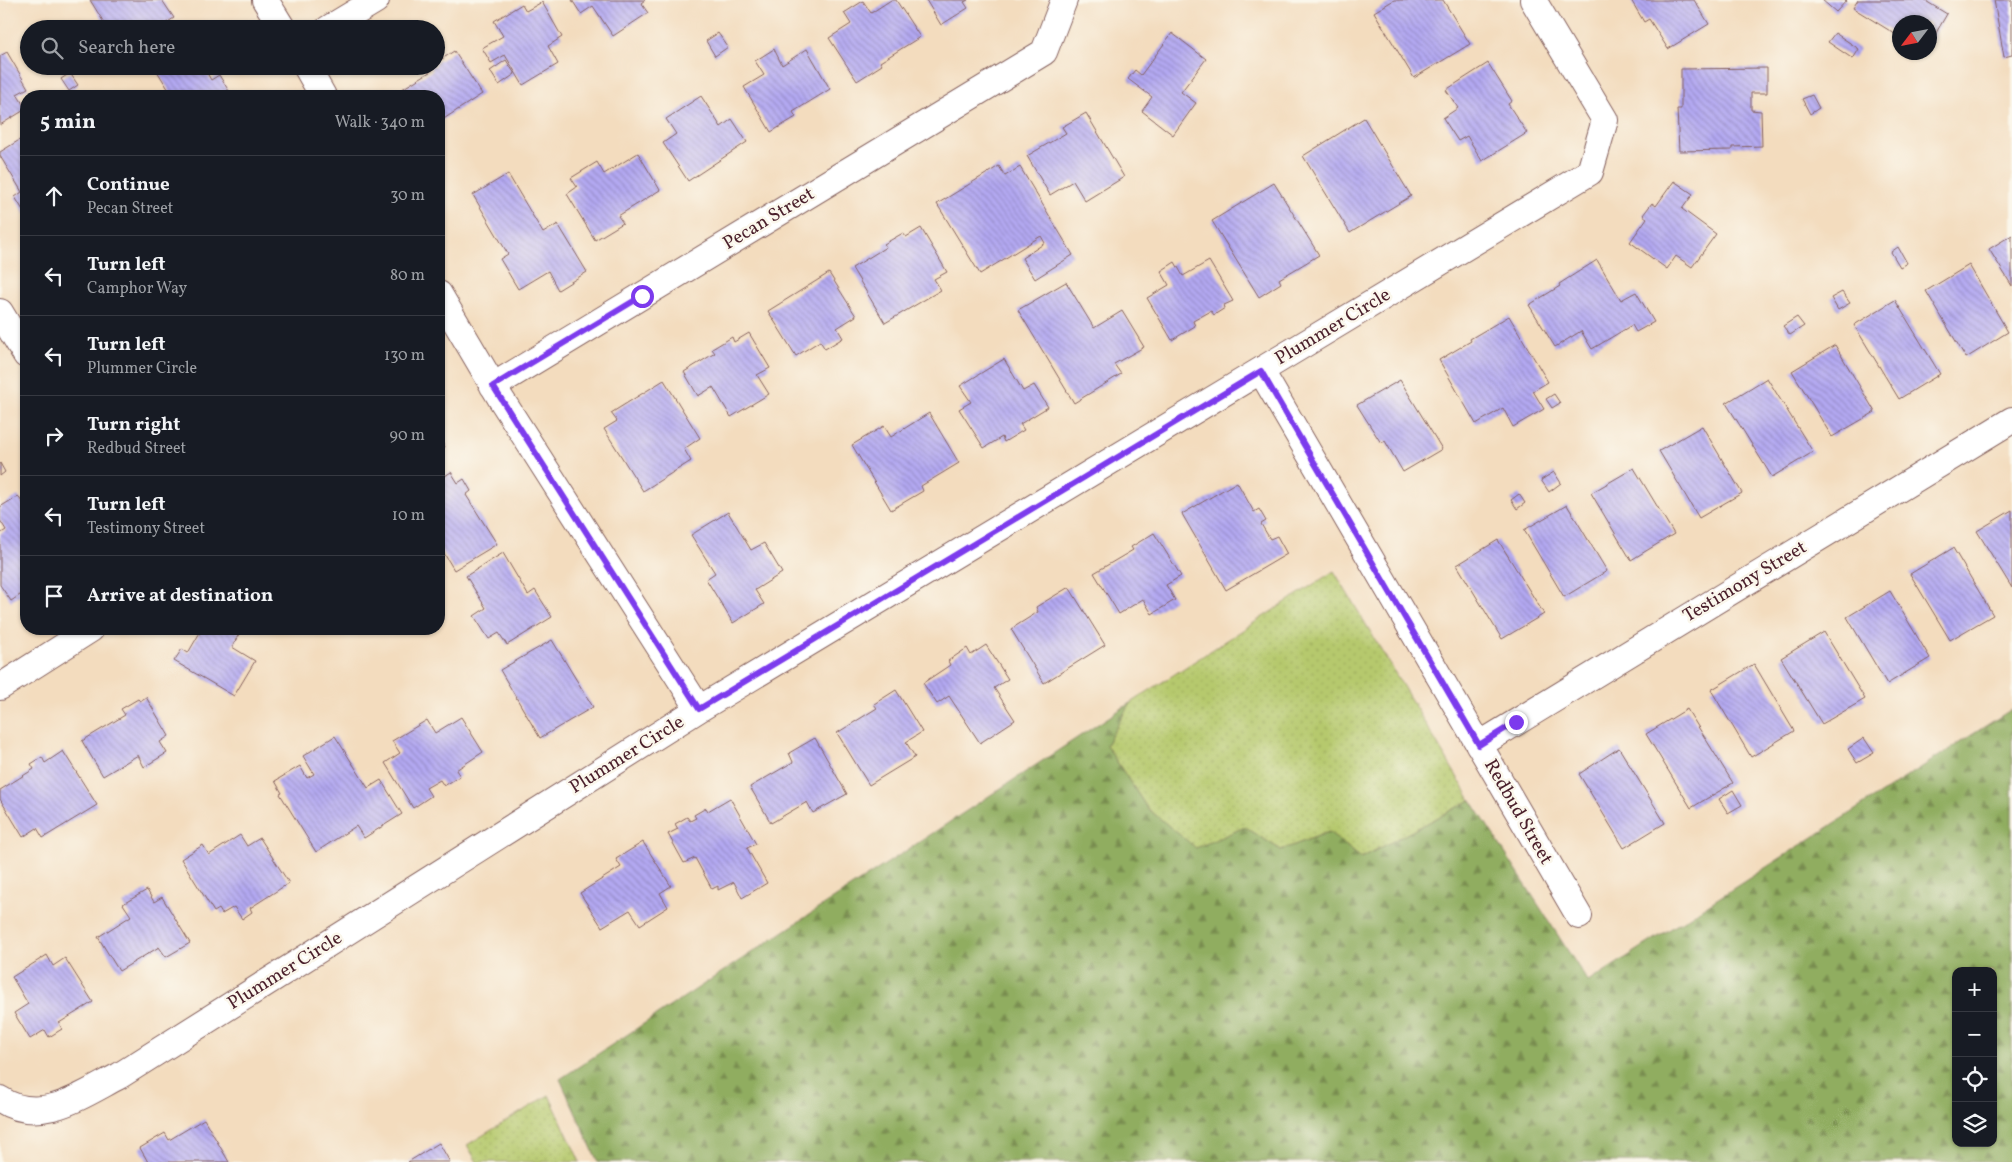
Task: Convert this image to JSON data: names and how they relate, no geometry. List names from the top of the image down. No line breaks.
{"streets":{"street":["Pecan Street","Plummer Circle","Testimony Street","Redbud Street"]},"crossings":[["Plummer Circle","Redbud Street"],["Testimony Street","Redbud Street"]],"north":"bottom left","page":{"search":"Search here","heading":["5 min","Walk · 340 m"],"list":[["Continue","Pecan Street","30 m"],["Turn left","Camphor Way","80 m"],["Turn left","Plummer Circle","130 m"],["Turn right","Redbud Street","90 m"],["Turn left","Testimony Street","10 m"],"Arrive at destination"],"map_buttons":["+","−"]}}
